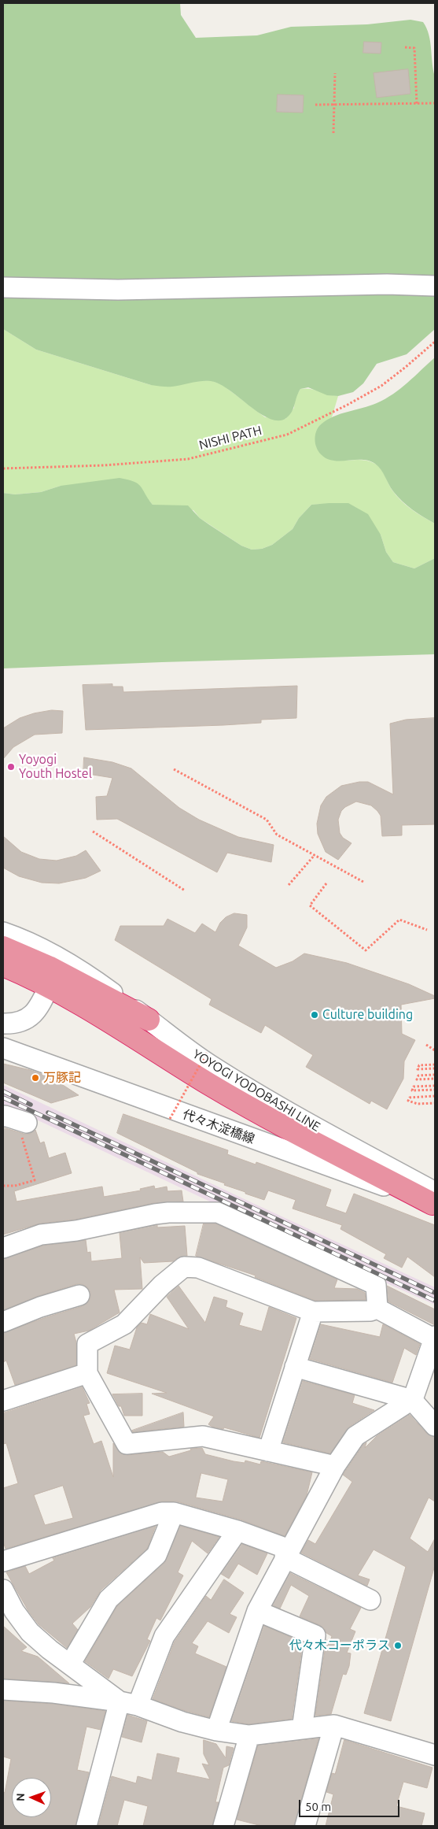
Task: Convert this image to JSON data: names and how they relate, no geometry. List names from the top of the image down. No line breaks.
{"streets":{"street":["YOYOGI YODOBASHI LINE","代々木淀橋線"],"path":["NISHI PATH"]},"crossings":[["YOYOGI YODOBASHI LINE","代々木淀橋線"]],"places":["Yoyogi Youth Hostel","Culture building","万豚記","代々木コーポラス"],"scale_bar":"50 m","north":"left"}
